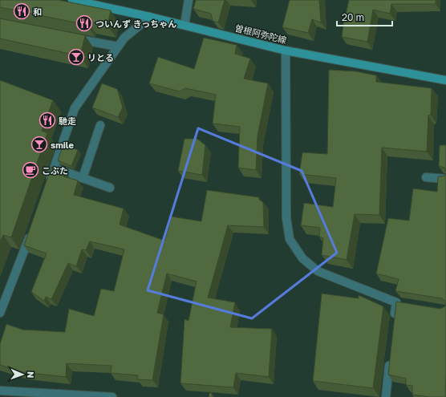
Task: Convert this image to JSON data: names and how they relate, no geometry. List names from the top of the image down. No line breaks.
{"streets":{"main road":["曽根阿弥陀線"]},"places":{"restaurant":["和","ついんず きっちゃん","馳走"],"bar":["リとる","smile"],"cafe":["こぶた"]},"scale_bar":"20 m","north":"right"}
